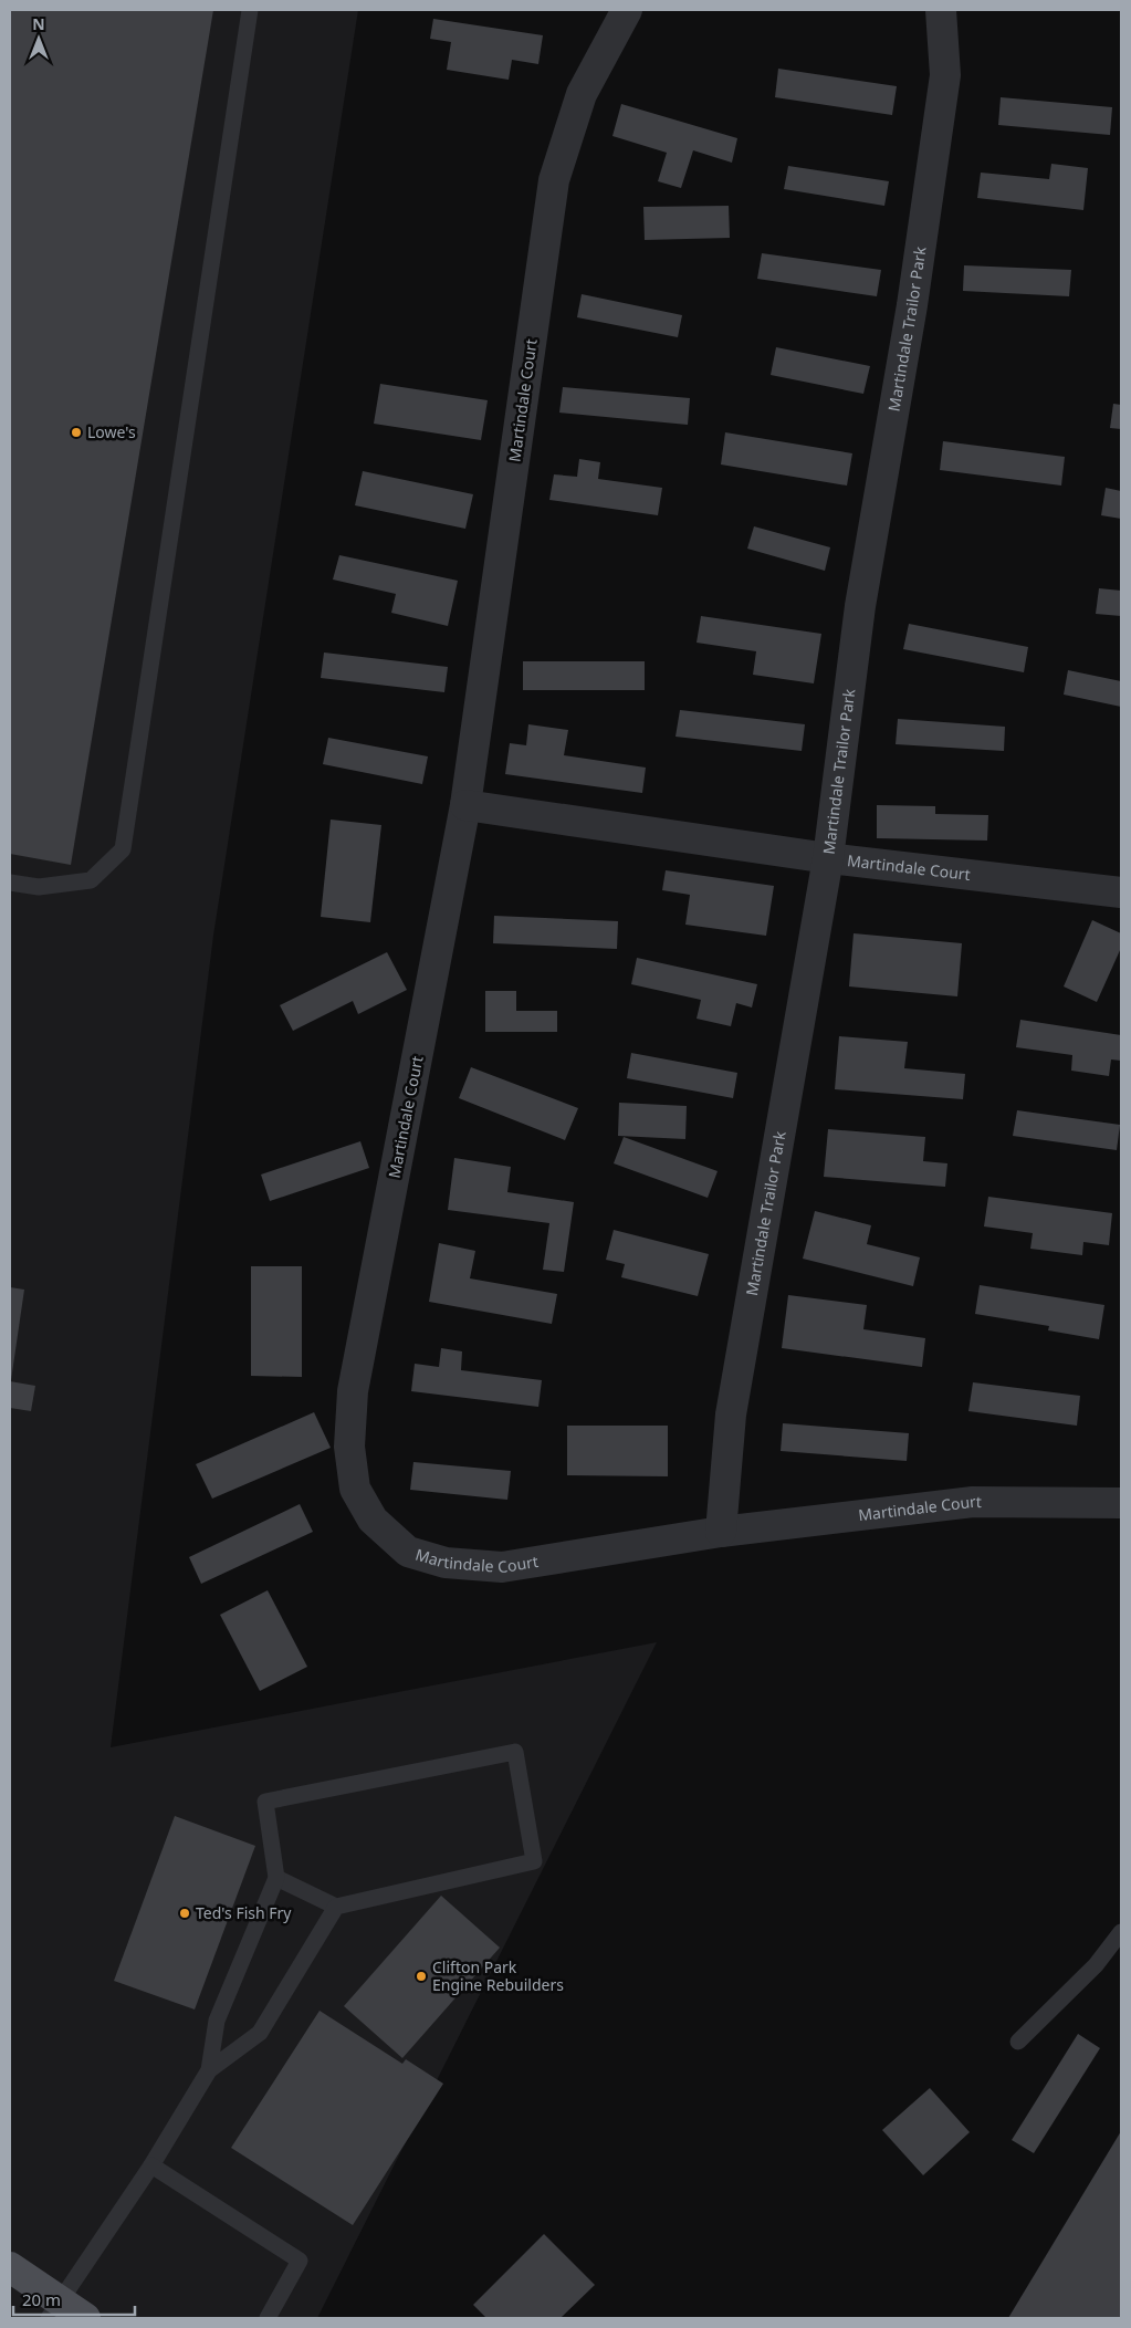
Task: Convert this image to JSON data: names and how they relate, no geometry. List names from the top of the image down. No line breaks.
{"streets":{"street":["Martindale Trailor Park","Martindale Court"]},"crossings":[["Martindale Trailor Park","Martindale Court"]],"places":["Lowe's","Ted's Fish Fry","Clifton Park Engine Rebuilders"],"scale_bar":"20 m","north":"top"}
